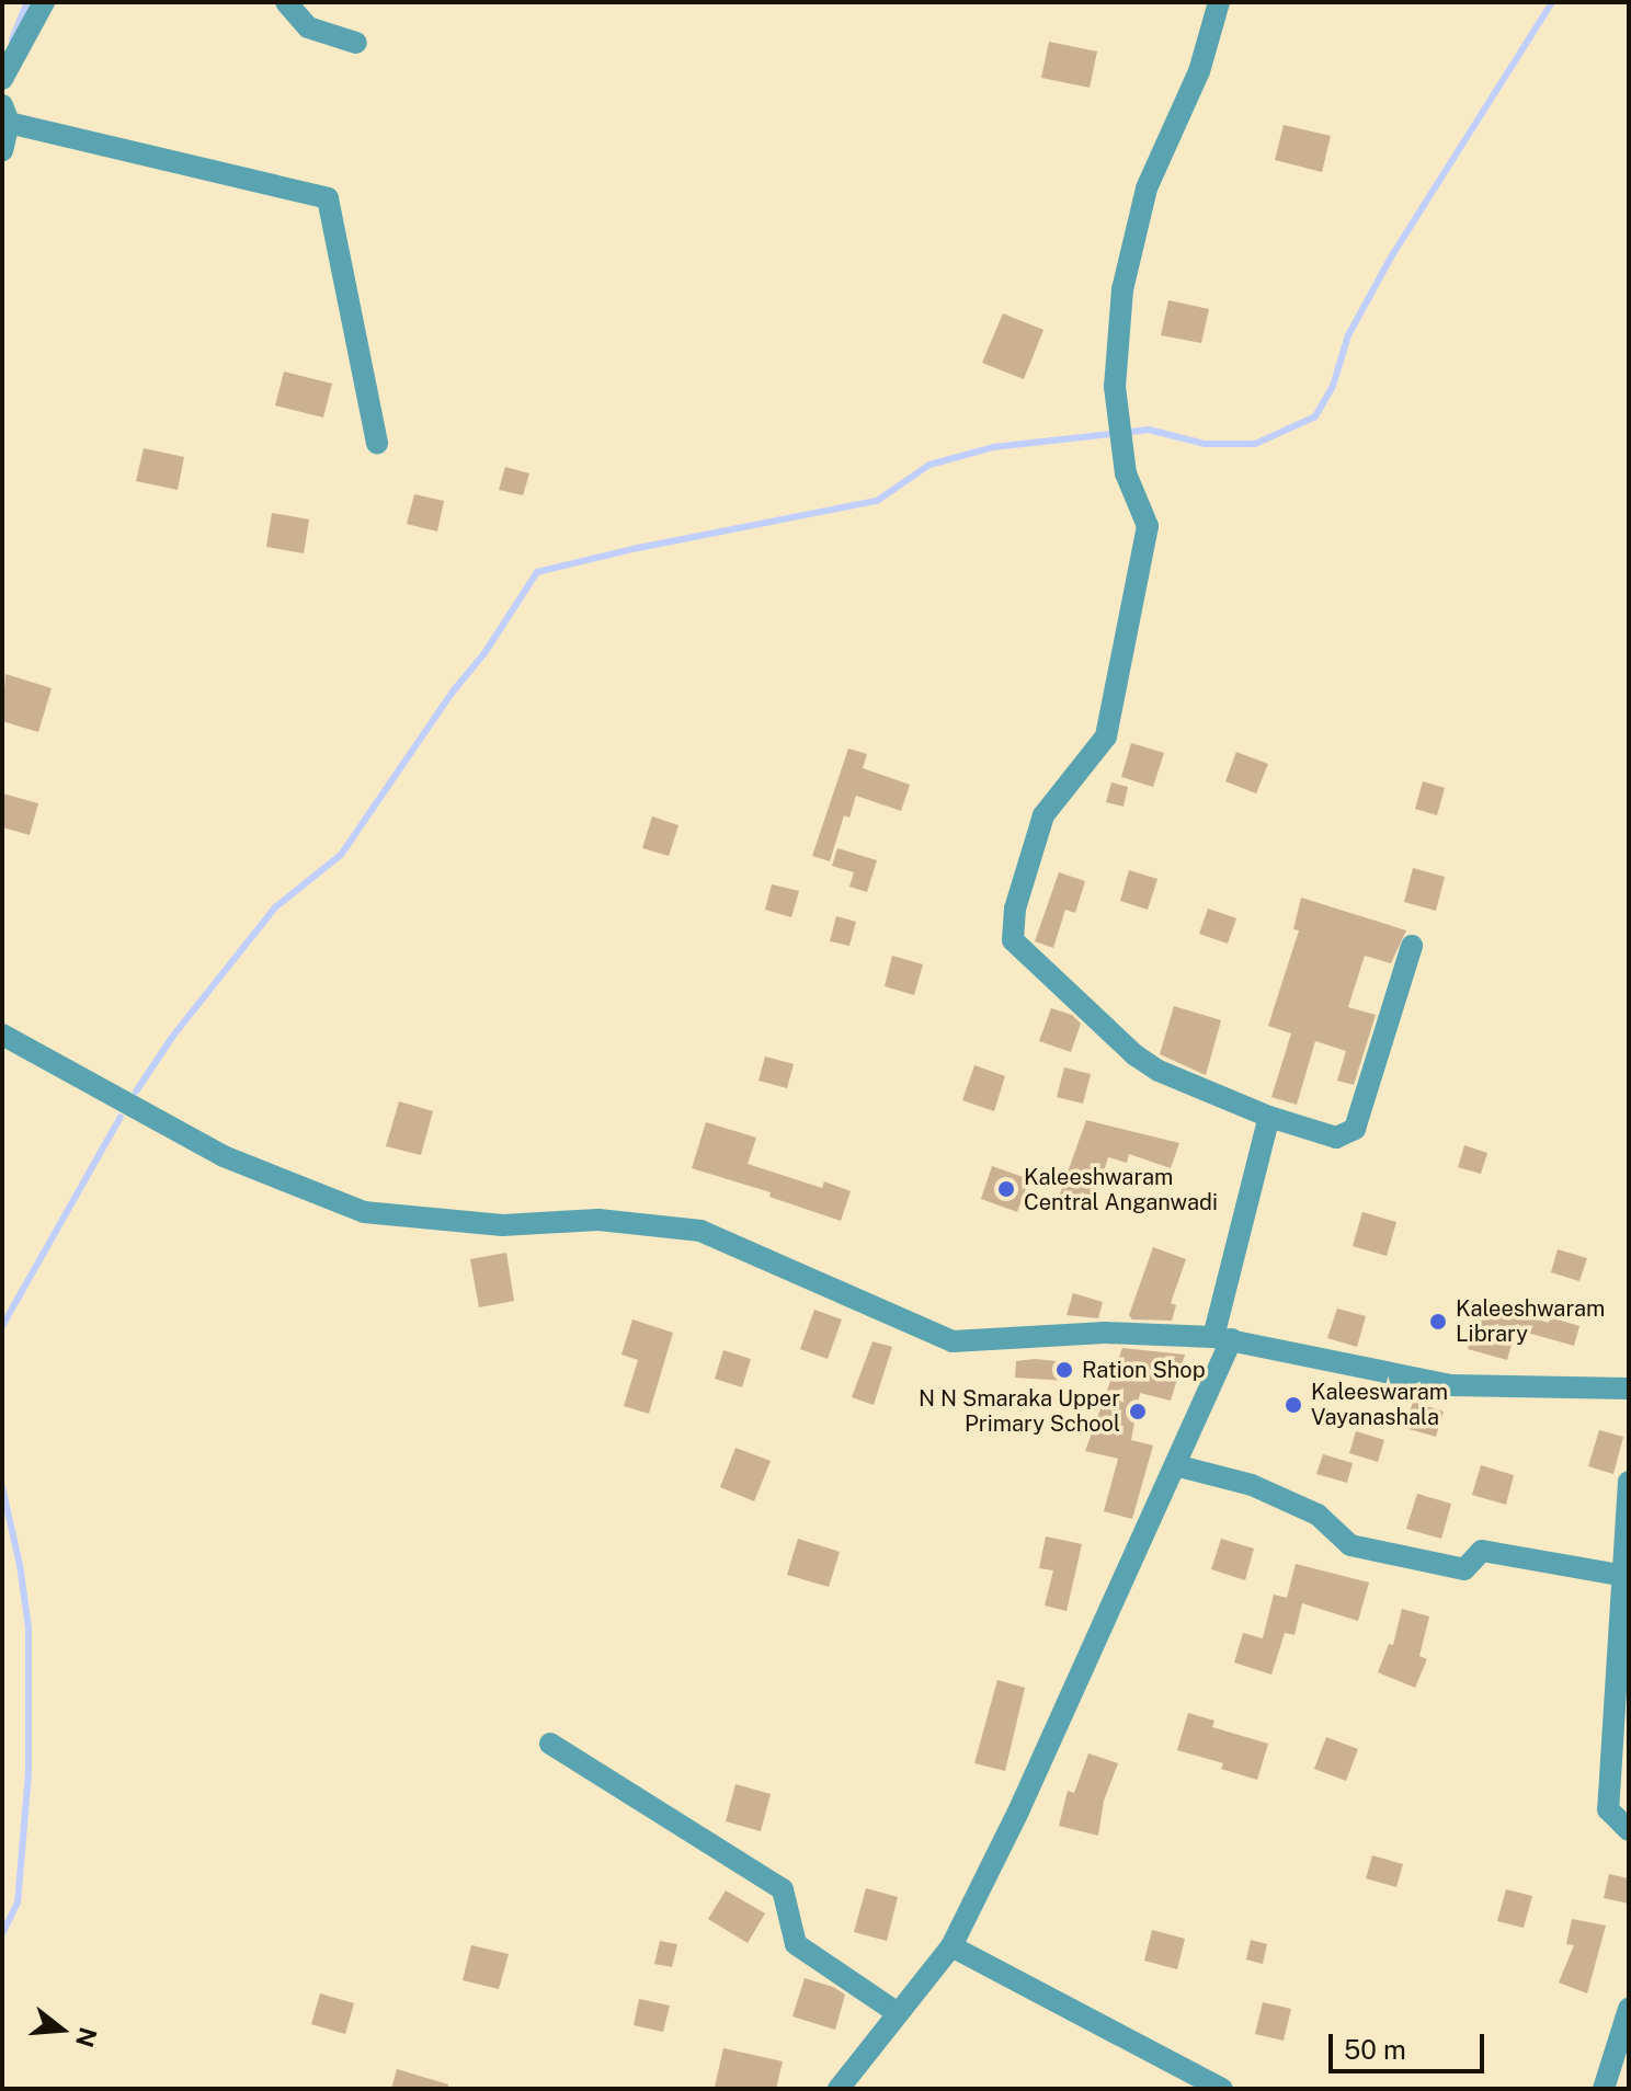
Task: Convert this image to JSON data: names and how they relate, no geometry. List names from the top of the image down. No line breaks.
{"places":["Kaleeshwaram Central Anganwadi","Kaleeshwaram Library","Ration Shop","Kaleeswaram Vayanashala","N N Smaraka Upper Primary School"],"scale_bar":"50 m","north":"right"}
